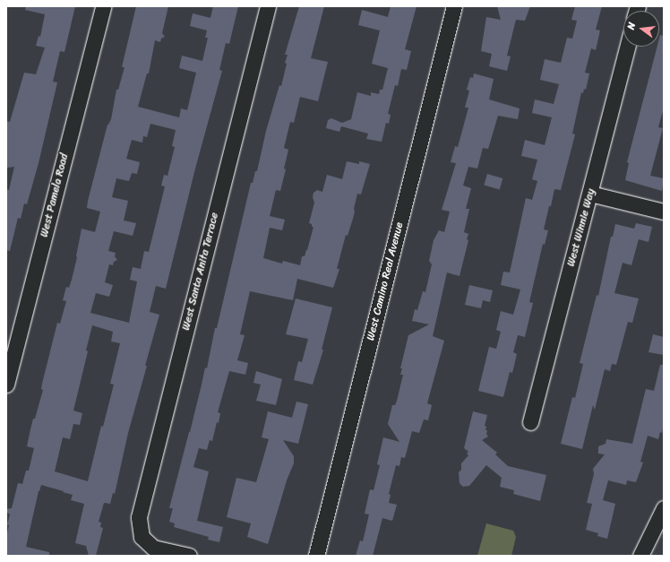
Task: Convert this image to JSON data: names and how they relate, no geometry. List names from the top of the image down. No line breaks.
{"streets":{"street":["West Pamela Road","West Winnie Way","West Santa Anita Terrace","West Camino Real Avenue"]},"north":"left"}
